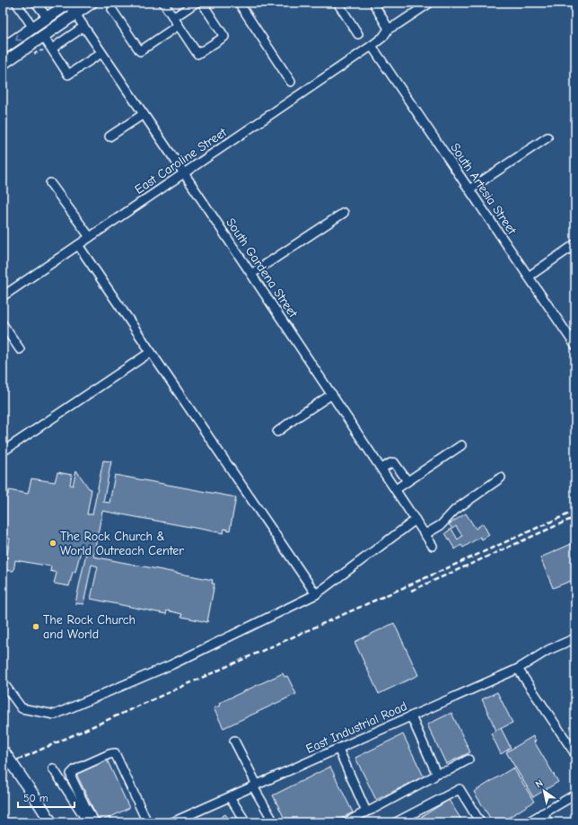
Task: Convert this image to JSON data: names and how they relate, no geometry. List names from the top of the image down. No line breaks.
{"streets":{"street":["East Caroline Street","South Artesia Street","South Gardena Street","East Industrial Road"]},"crossings":[["East Caroline Street","South Artesia Street"],["East Caroline Street","South Gardena Street"]],"places":["The Rock Church & World Outreach Center","The Rock Church and World"],"scale_bar":"50 m","north":"top left"}
